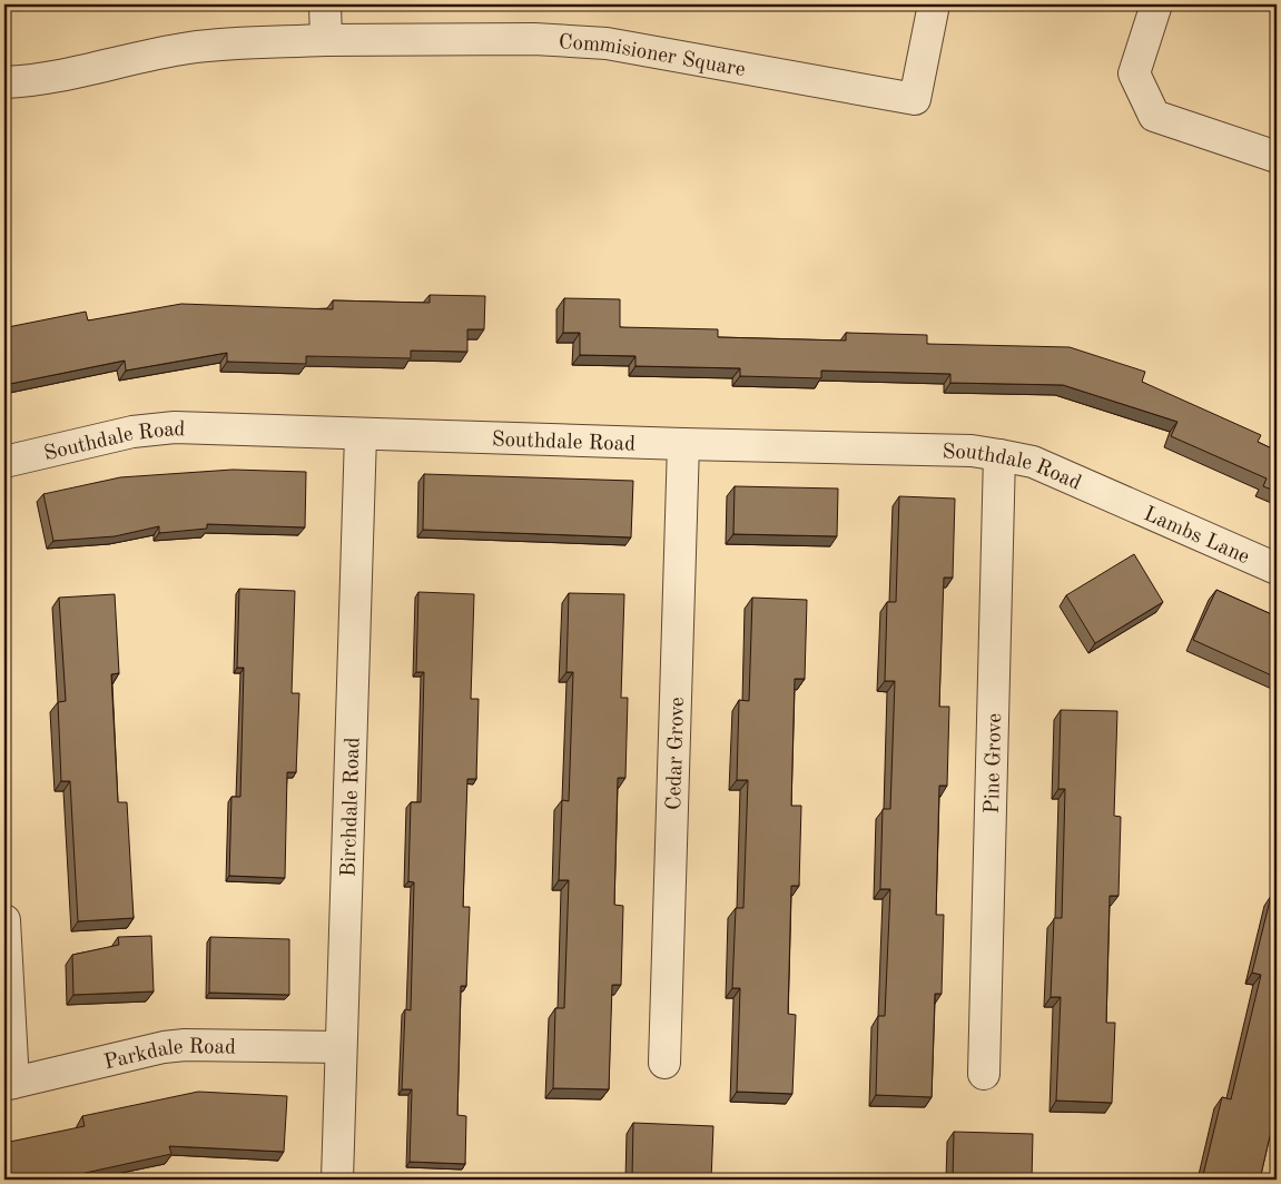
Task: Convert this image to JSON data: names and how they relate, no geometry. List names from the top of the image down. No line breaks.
{"streets":{"street":["Commisioner Square","Southdale Road","Lambs Lane","Cedar Grove","Pine Grove","Birchdale Road","Parkdale Road"]},"crossings":[["Southdale Road","Lambs Lane"],["Southdale Road","Cedar Grove"],["Southdale Road","Pine Grove"],["Southdale Road","Birchdale Road"],["Birchdale Road","Parkdale Road"]]}
